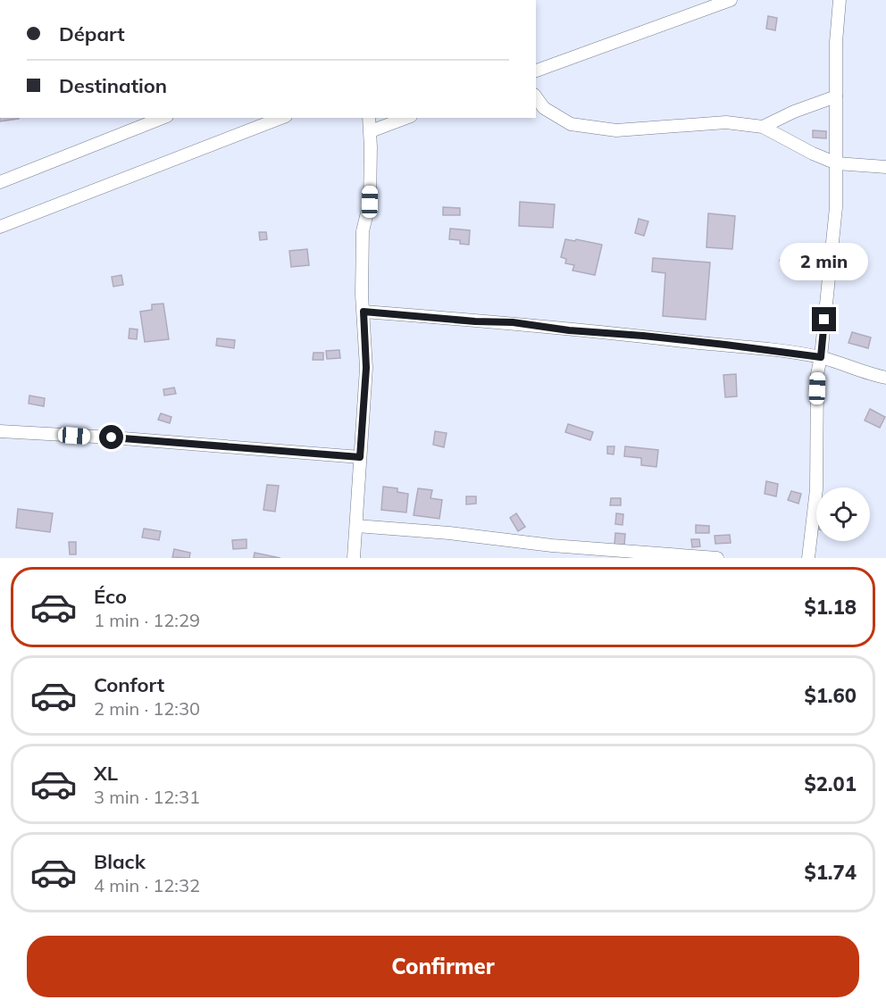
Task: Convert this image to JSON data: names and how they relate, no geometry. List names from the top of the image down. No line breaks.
{"page":{"banner":["Départ","Destination"],"bubble":"2 min","list":[{"name":"Éco","note":"1 min · 12:29","value":"$1.18"},{"name":"Confort","note":"2 min · 12:30","value":"$1.60"},{"name":"XL","note":"3 min · 12:31","value":"$2.01"},{"name":"Black","note":"4 min · 12:32","value":"$1.74"}],"buttons":"Confirmer"}}
